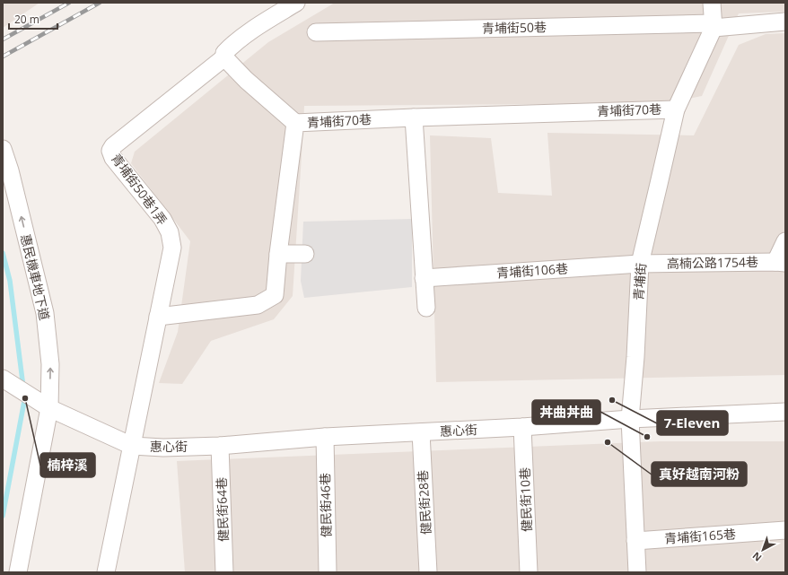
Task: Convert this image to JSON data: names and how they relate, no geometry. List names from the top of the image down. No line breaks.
{"streets":{"street":["青埔街50巷","青埔街70巷","青埔街50巷1弄","高楠公路1754巷","青埔街106巷","惠民機車地下道","青埔街","惠心街","健民街10巷","健民街28巷","健民街46巷","健民街64巷","青埔街165巷"]},"crossings":[["青埔街50巷","青埔街"],["青埔街70巷","青埔街50巷1弄"],["青埔街70巷","青埔街"],["青埔街50巷1弄","惠心街"],["高楠公路1754巷","青埔街106巷"],["高楠公路1754巷","青埔街"],["青埔街106巷","青埔街"],["青埔街","惠心街"],["青埔街","青埔街165巷"],["惠心街","健民街10巷"],["惠心街","健民街28巷"],["惠心街","健民街46巷"],["惠心街","健民街64巷"]],"one_way":["惠民機車地下道"],"places":["楠梓溪","7-Eleven","丼曲丼曲","真好越南河粉"],"scale_bar":"20 m","north":"bottom left"}
